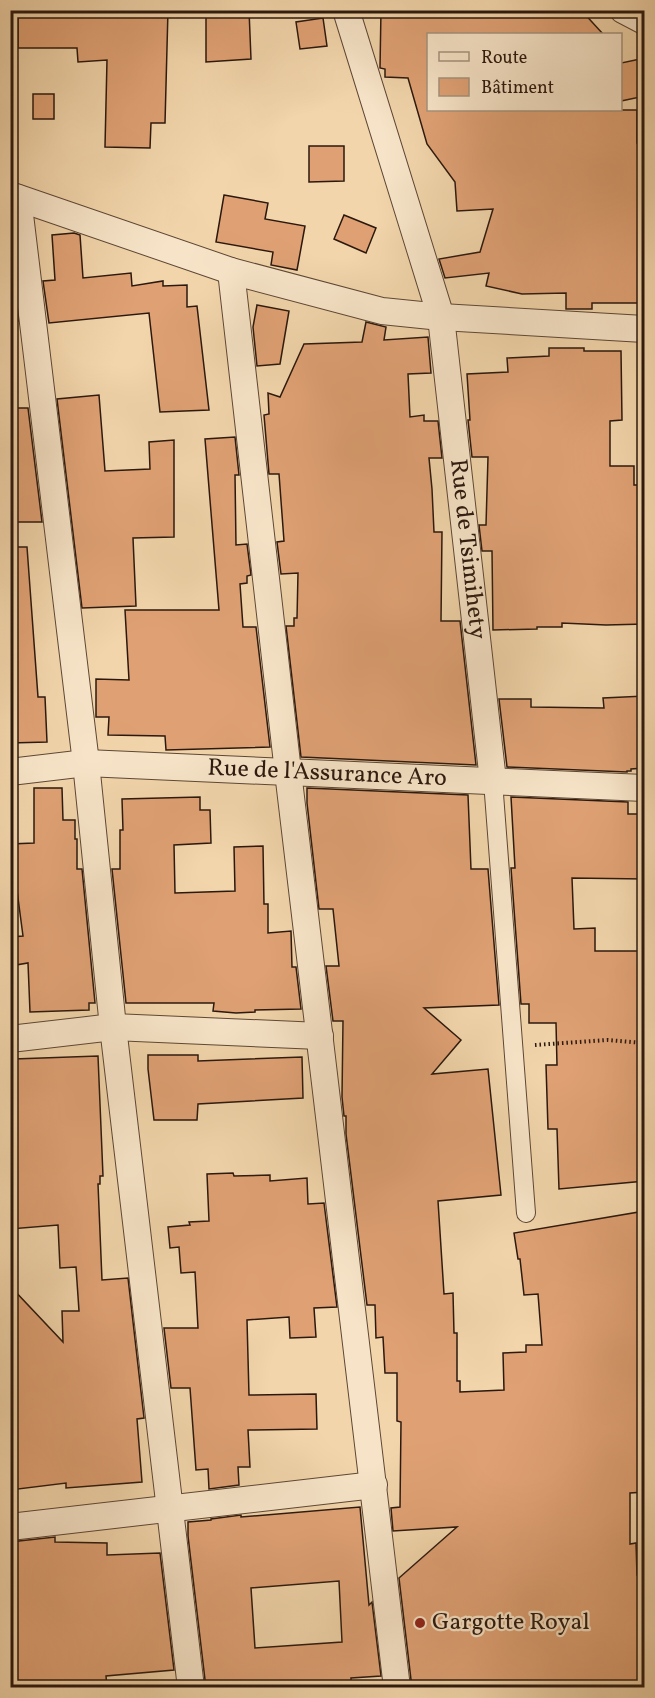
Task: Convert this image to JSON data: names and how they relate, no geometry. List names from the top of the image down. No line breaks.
{"streets":{"street":["Rue de Tsimihety","Rue de l'Assurance Aro"]},"crossings":[["Rue de Tsimihety","Rue de l'Assurance Aro"]],"places":["Gargotte Royal"],"legend":["Route","Bâtiment"]}
